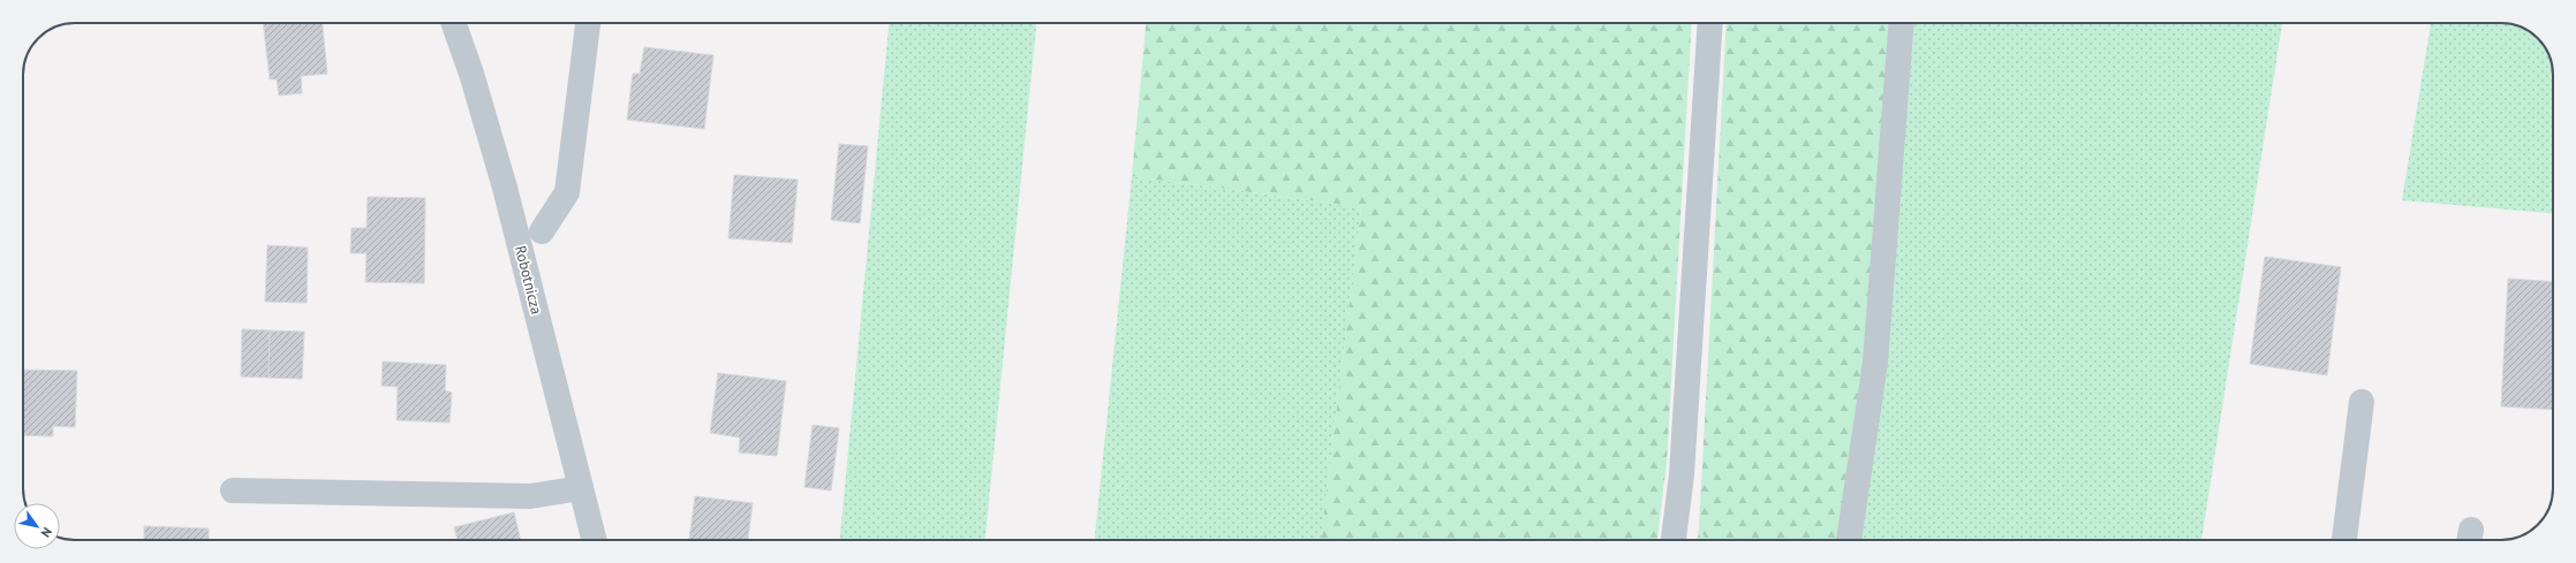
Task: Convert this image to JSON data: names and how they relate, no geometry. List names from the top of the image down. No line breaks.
{"streets":{"street":["Robotnicza"]},"north":"bottom right"}
